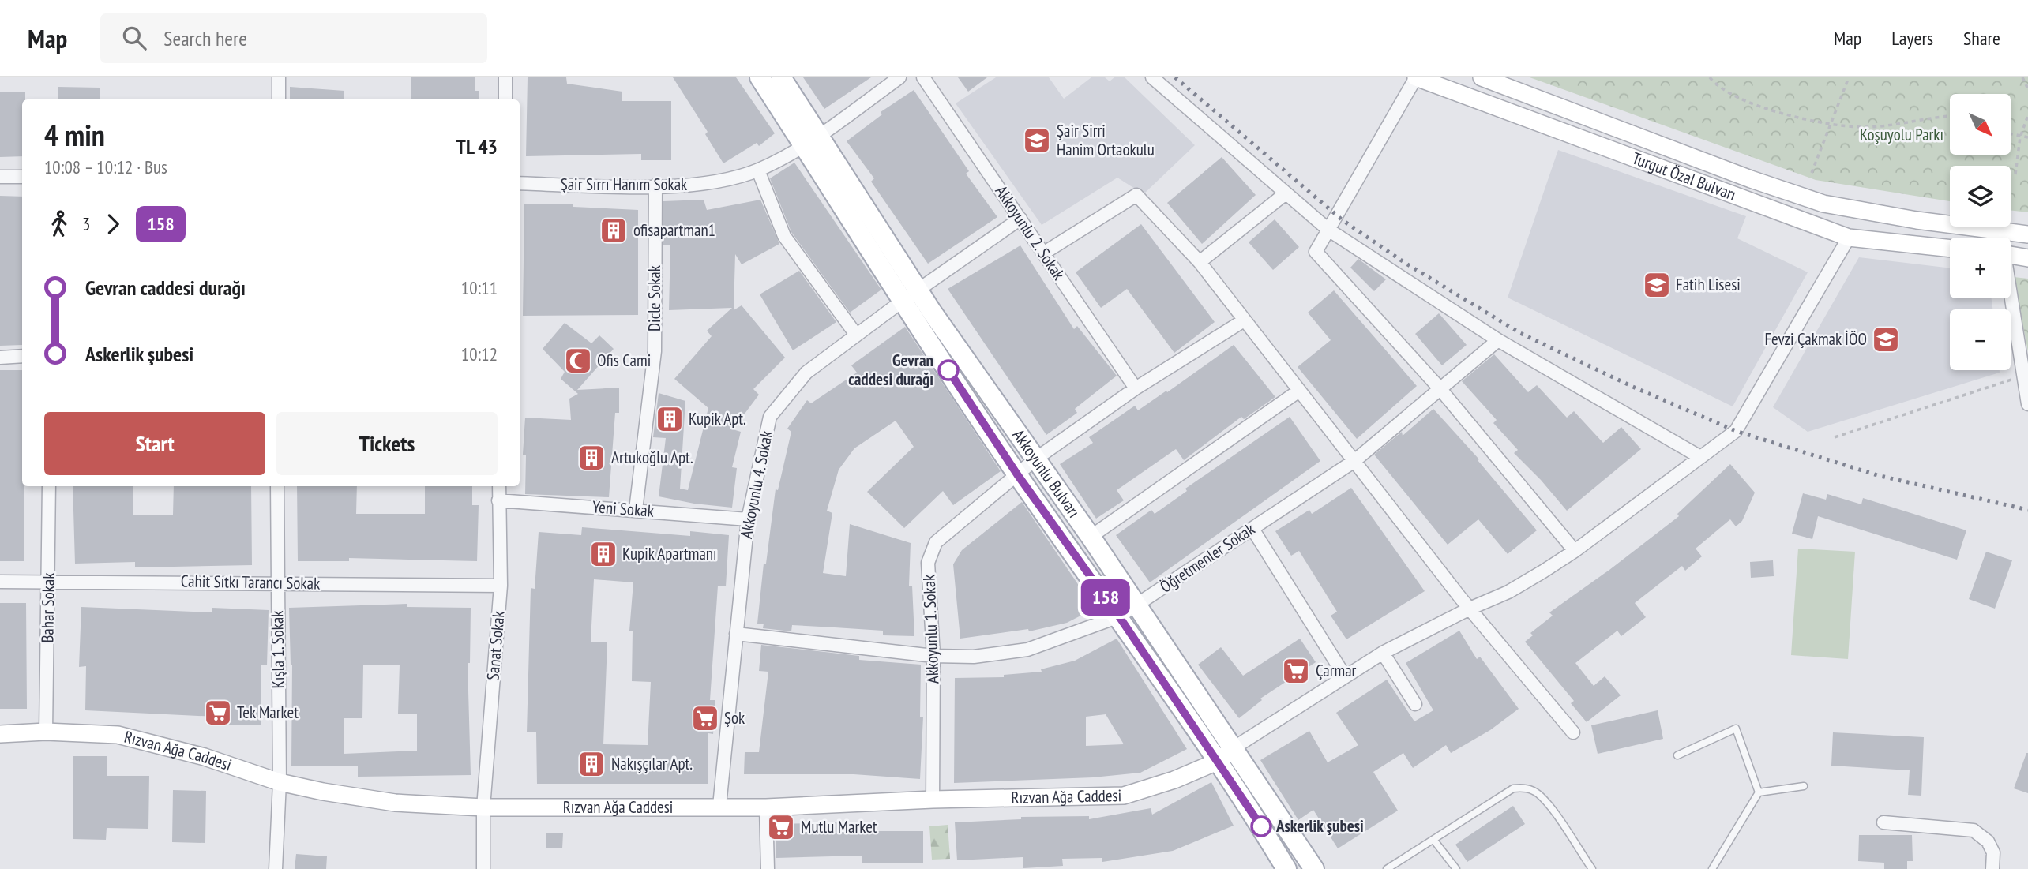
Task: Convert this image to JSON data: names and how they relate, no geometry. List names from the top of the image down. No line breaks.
{"streets":{"main road":["Akkoyunlu Bulvarı"],"street":["Turgut Özal Bulvarı","Şair Sırrı Hanım Sokak","Akkoyunlu 2. Sokak","Dicle Sokak","Akkoyunlu 4. Sokak","Yeni Sokak","Öğretmenler Sokak","Cahit Sıtkı Tarancı Sokak","Bahar Sokak","Akkoyunlu 1. Sokak","Sanat Sokak","Kışla 1. Sokak","Rızvan Ağa Caddesi"]},"crossings":[["Şair Sırrı Hanım Sokak","Dicle Sokak"],["Şair Sırrı Hanım Sokak","Akkoyunlu Bulvarı"],["Akkoyunlu 2. Sokak","Akkoyunlu 4. Sokak"],["Akkoyunlu 2. Sokak","Akkoyunlu 1. Sokak"],["Dicle Sokak","Yeni Sokak"],["Akkoyunlu Bulvarı","Akkoyunlu 4. Sokak"],["Akkoyunlu Bulvarı","Öğretmenler Sokak"],["Akkoyunlu Bulvarı","Akkoyunlu 1. Sokak"],["Akkoyunlu Bulvarı","Rızvan Ağa Caddesi"],["Akkoyunlu 4. Sokak","Yeni Sokak"],["Akkoyunlu 4. Sokak","Öğretmenler Sokak"],["Akkoyunlu 4. Sokak","Rızvan Ağa Caddesi"],["Yeni Sokak","Sanat Sokak"],["Öğretmenler Sokak","Akkoyunlu 1. Sokak"],["Cahit Sıtkı Tarancı Sokak","Bahar Sokak"],["Cahit Sıtkı Tarancı Sokak","Sanat Sokak"],["Cahit Sıtkı Tarancı Sokak","Kışla 1. Sokak"],["Bahar Sokak","Rızvan Ağa Caddesi"],["Akkoyunlu 1. Sokak","Rızvan Ağa Caddesi"],["Sanat Sokak","Rızvan Ağa Caddesi"],["Kışla 1. Sokak","Rızvan Ağa Caddesi"]],"parks":["Koşuyolu Parkı"],"places":{"school or university":["Şair Sirri Hanim Ortaokulu","Fatih Lisesi","Fevzi Çakmak İÖO"],"building":["ofisapartman1","Kupik Apt.","Artukoğlu Apt.","Kupik Apartmanı","Nakışçılar Apt."],"mosque":["Ofis Cami"],"other":["Gevran caddesi durağı","Askerlik şubesi"],"supermarket":["Çarmar","Tek Market","Şok","Mutlu Market"]},"lines":["bus line 158"],"north":"bottom right","page":{"header":"Map","search":"Search here","nav":["Map","Layers","Share"],"on_map":"158","map_buttons":["+","−"],"heading":["4 min","10:08 – 10:12 · Bus","TL 43"],"legs":["3","158"],"list":[{"name":"Gevran caddesi durağı","value":"10:11"},{"name":"Askerlik şubesi","value":"10:12"}],"buttons":["Start","Tickets"]}}
